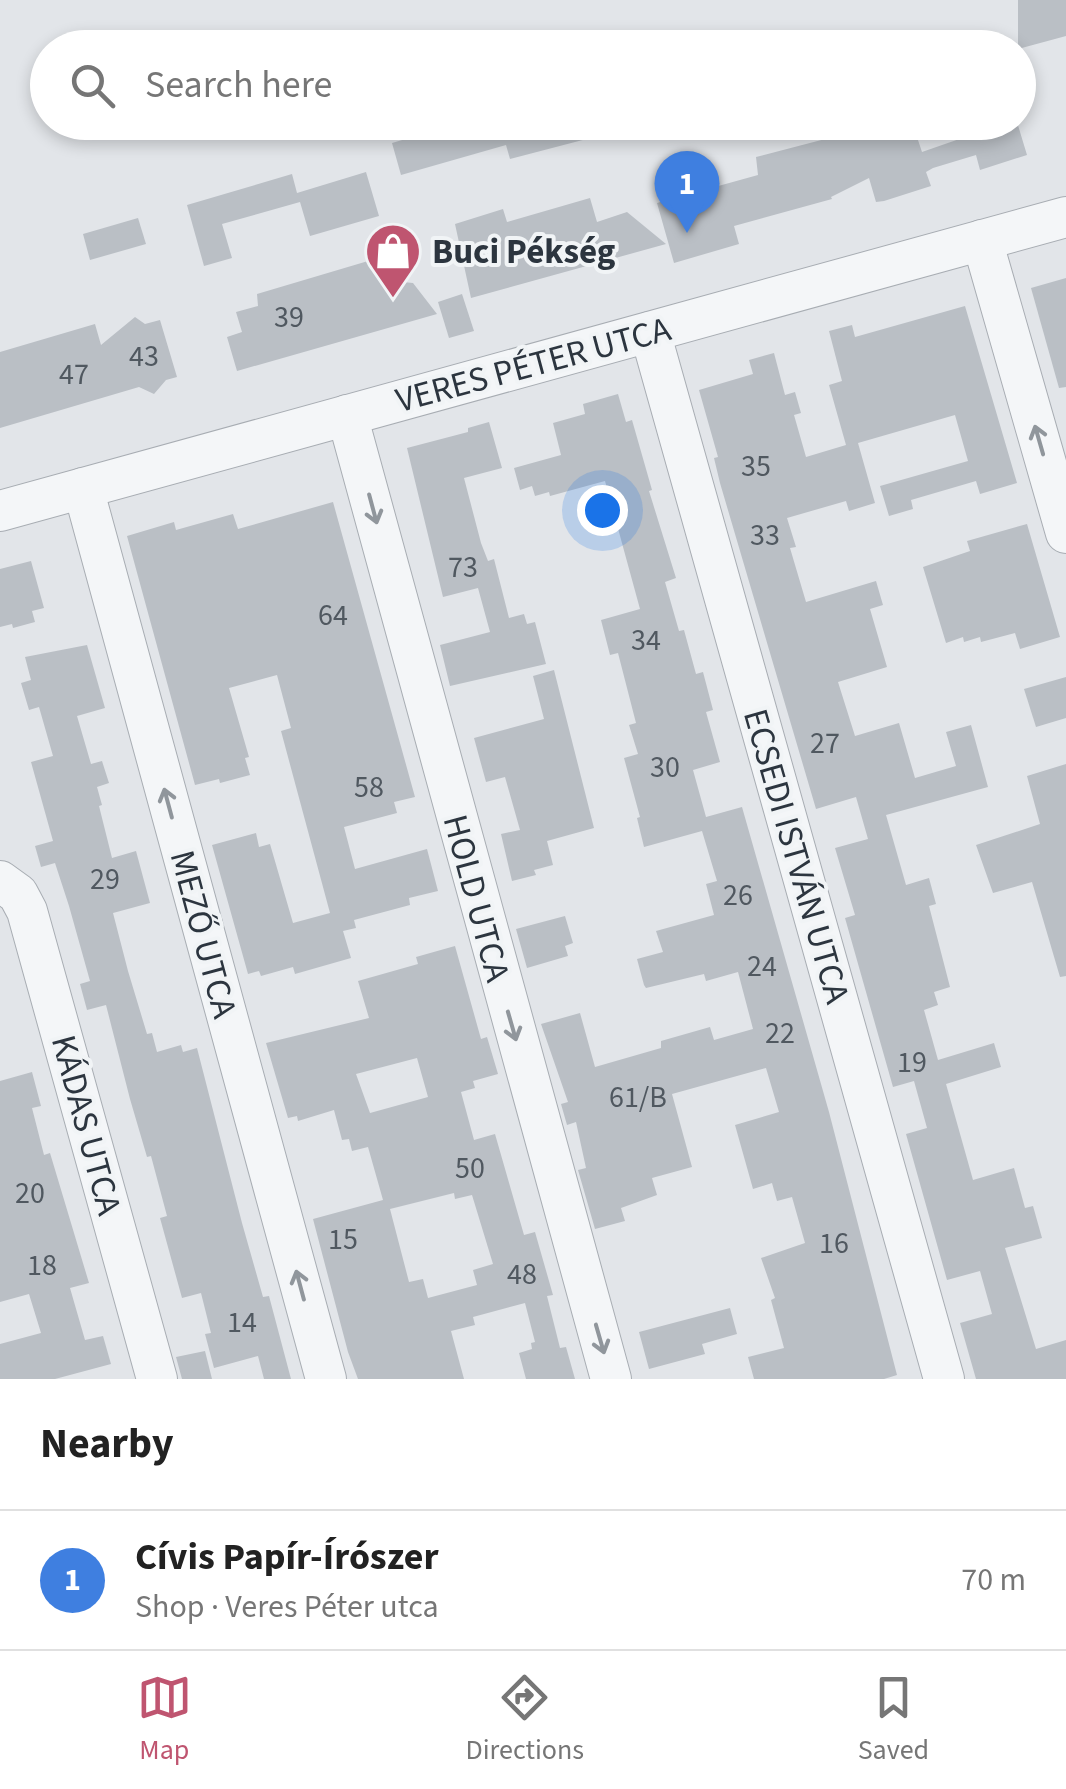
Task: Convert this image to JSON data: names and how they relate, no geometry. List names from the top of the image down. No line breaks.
{"streets":{"street":["VERES PÉTER UTCA","ECSEDI ISTVÁN UTCA","HOLD UTCA","MEZŐ UTCA","KÁDAS UTCA"]},"crossings":[["VERES PÉTER UTCA","ECSEDI ISTVÁN UTCA"],["VERES PÉTER UTCA","HOLD UTCA"],["VERES PÉTER UTCA","MEZŐ UTCA"]],"one_way":["HOLD UTCA","MEZŐ UTCA"],"places":{"shop":["Buci Pékség"]},"house_numbers":["39","43","47","35","33","73","64","34","27","30","58","29","26","24","22","19","61/B","50","20","15","16","18","48","14"],"page":{"search":"Search here","pins":"1","heading":"Nearby","list":[{"mark":"1","name":"Cívis Papír-Írószer","note":"Shop · Veres Péter utca","value":"70 m"}],"nav":["Map","Directions","Saved"]}}
